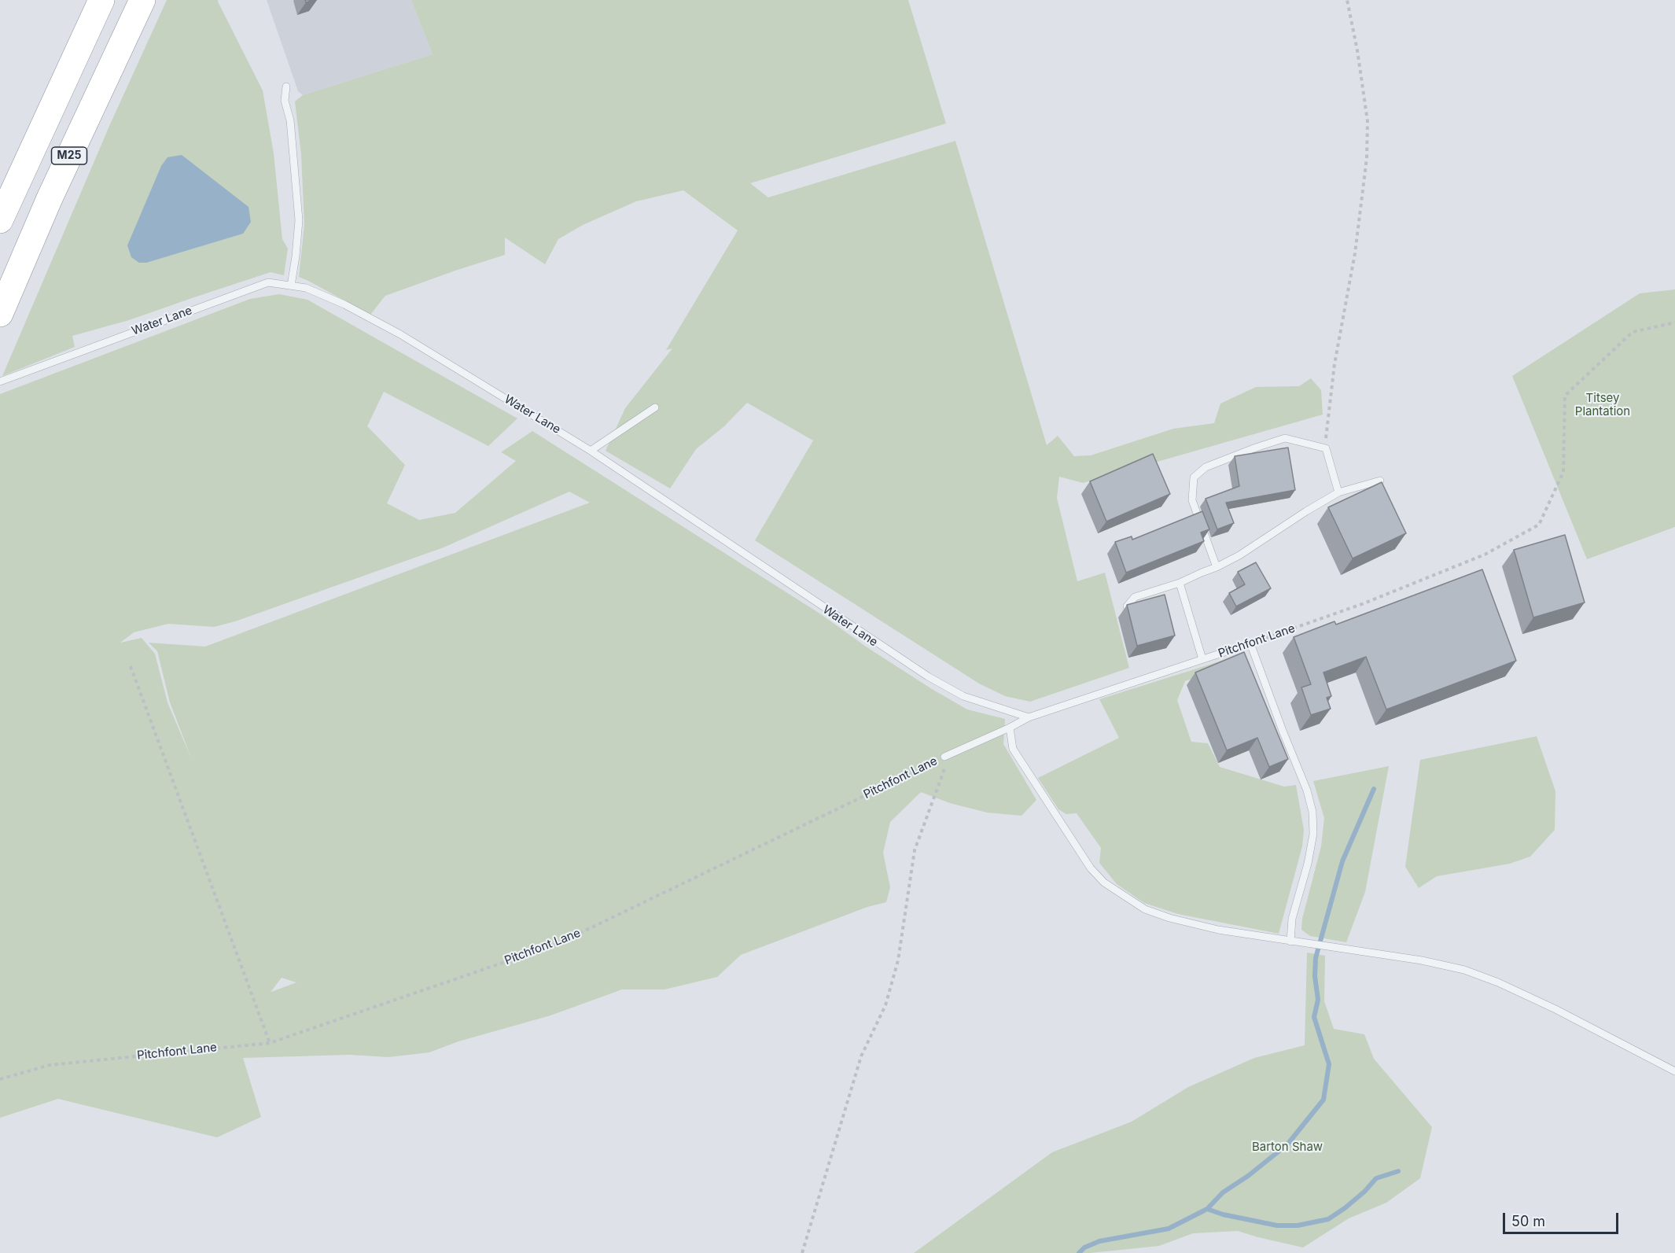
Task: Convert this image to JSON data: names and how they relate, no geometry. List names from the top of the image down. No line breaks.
{"streets":{"highway":["M25"],"lane":["Water Lane","Pitchfont Lane"]},"crossings":[["Water Lane","Pitchfont Lane"]],"parks":["Titsey Plantation","Barton Shaw"],"scale_bar":"50 m"}
